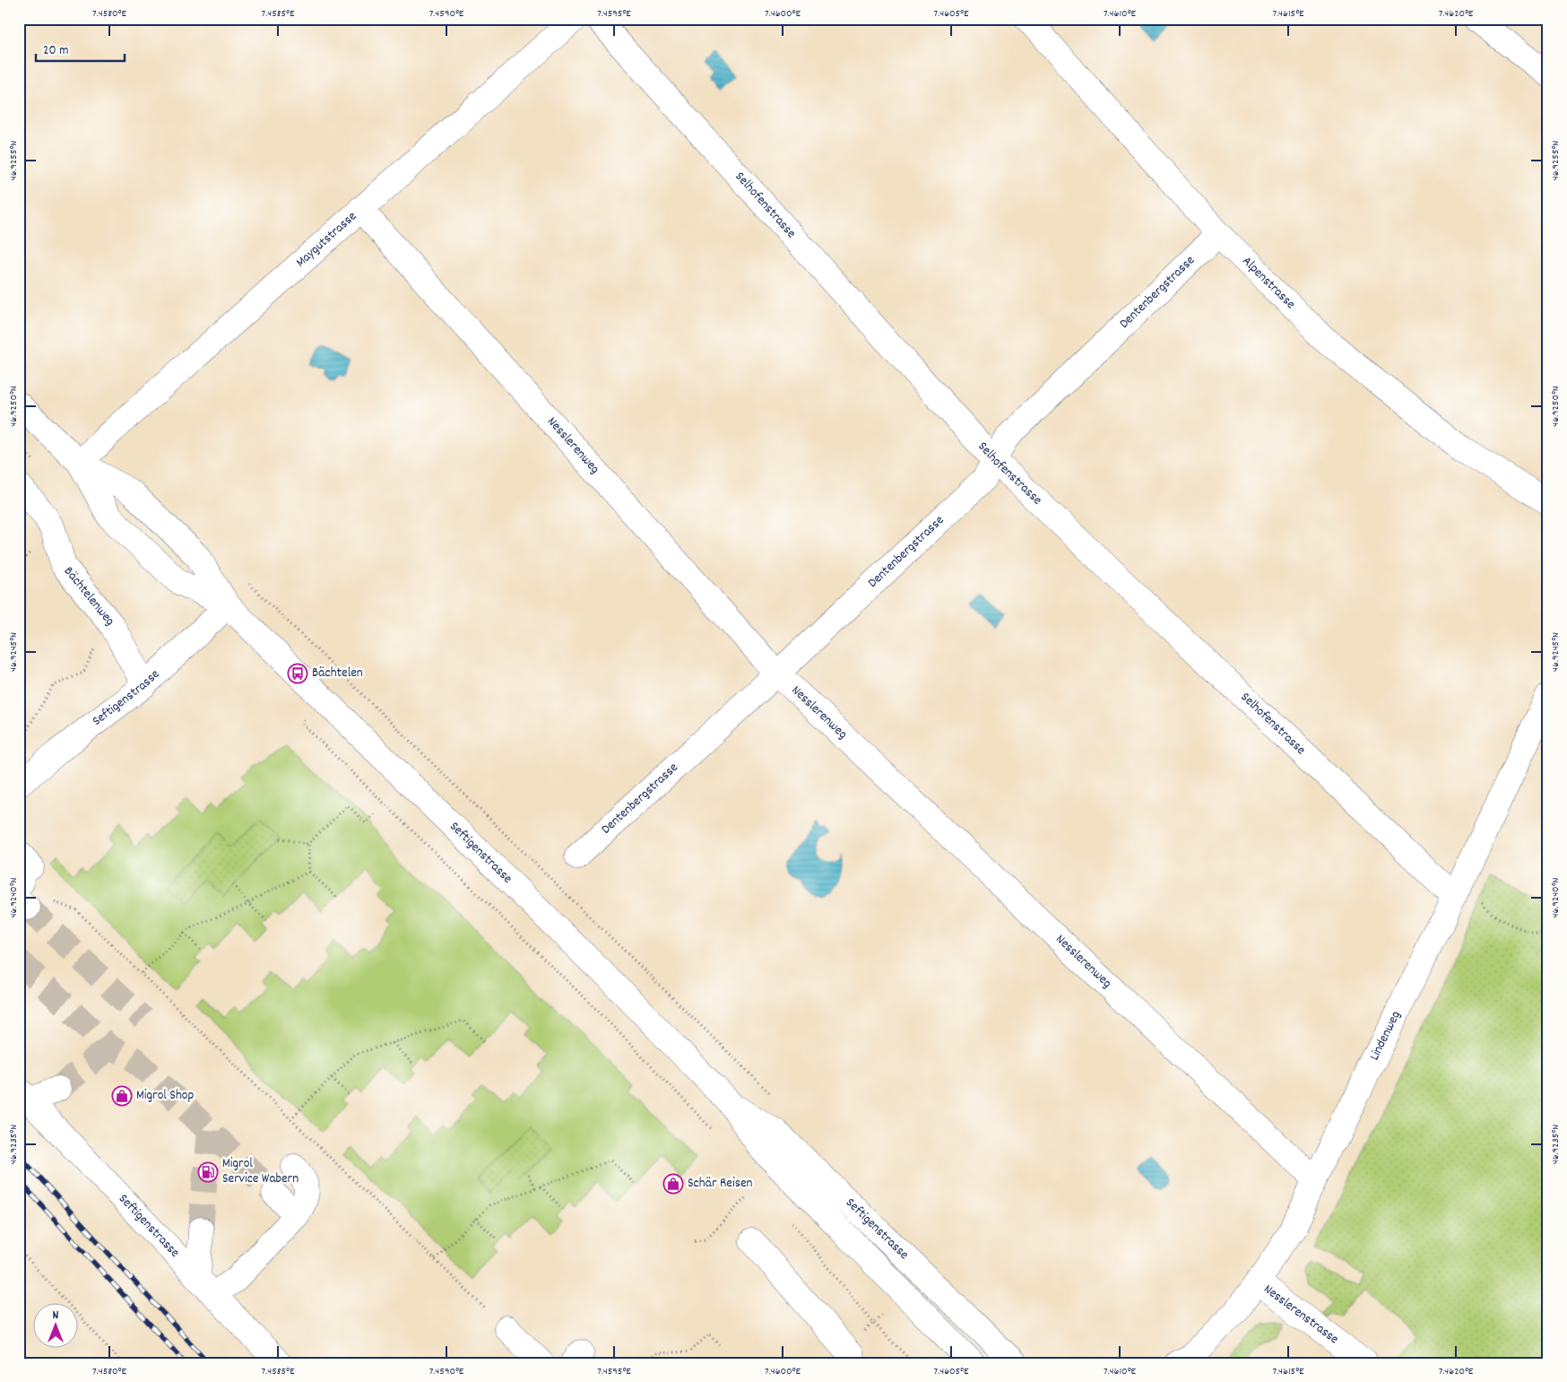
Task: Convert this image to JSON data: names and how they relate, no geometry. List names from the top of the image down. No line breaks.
{"streets":{"street":["Selhofenstrasse","Maygutstrasse","Alpenstrasse","Dentenbergstrasse","Nesslerenweg","Bächtelenweg","Seftigenstrasse","Lindenweg","Nesslerenstrasse"]},"crossings":[["Selhofenstrasse","Dentenbergstrasse"],["Selhofenstrasse","Lindenweg"],["Maygutstrasse","Nesslerenweg"],["Maygutstrasse","Seftigenstrasse"],["Alpenstrasse","Dentenbergstrasse"],["Dentenbergstrasse","Nesslerenweg"],["Nesslerenweg","Lindenweg"],["Bächtelenweg","Seftigenstrasse"],["Lindenweg","Nesslerenstrasse"]],"places":{"bus stop":["Bächtelen"],"shop":["Migrol Shop","Schär Reisen"],"fuel station":["Migrol Service Wabern"]},"scale_bar":"20 m","north":"top","coordinates":["7.4580°E","7.4585°E","7.4590°E","7.4595°E","7.4600°E","7.4605°E","7.4610°E","7.4615°E","7.4620°E","46.9255°N","46.9250°N","46.9245°N","46.9240°N","46.9235°N"]}
